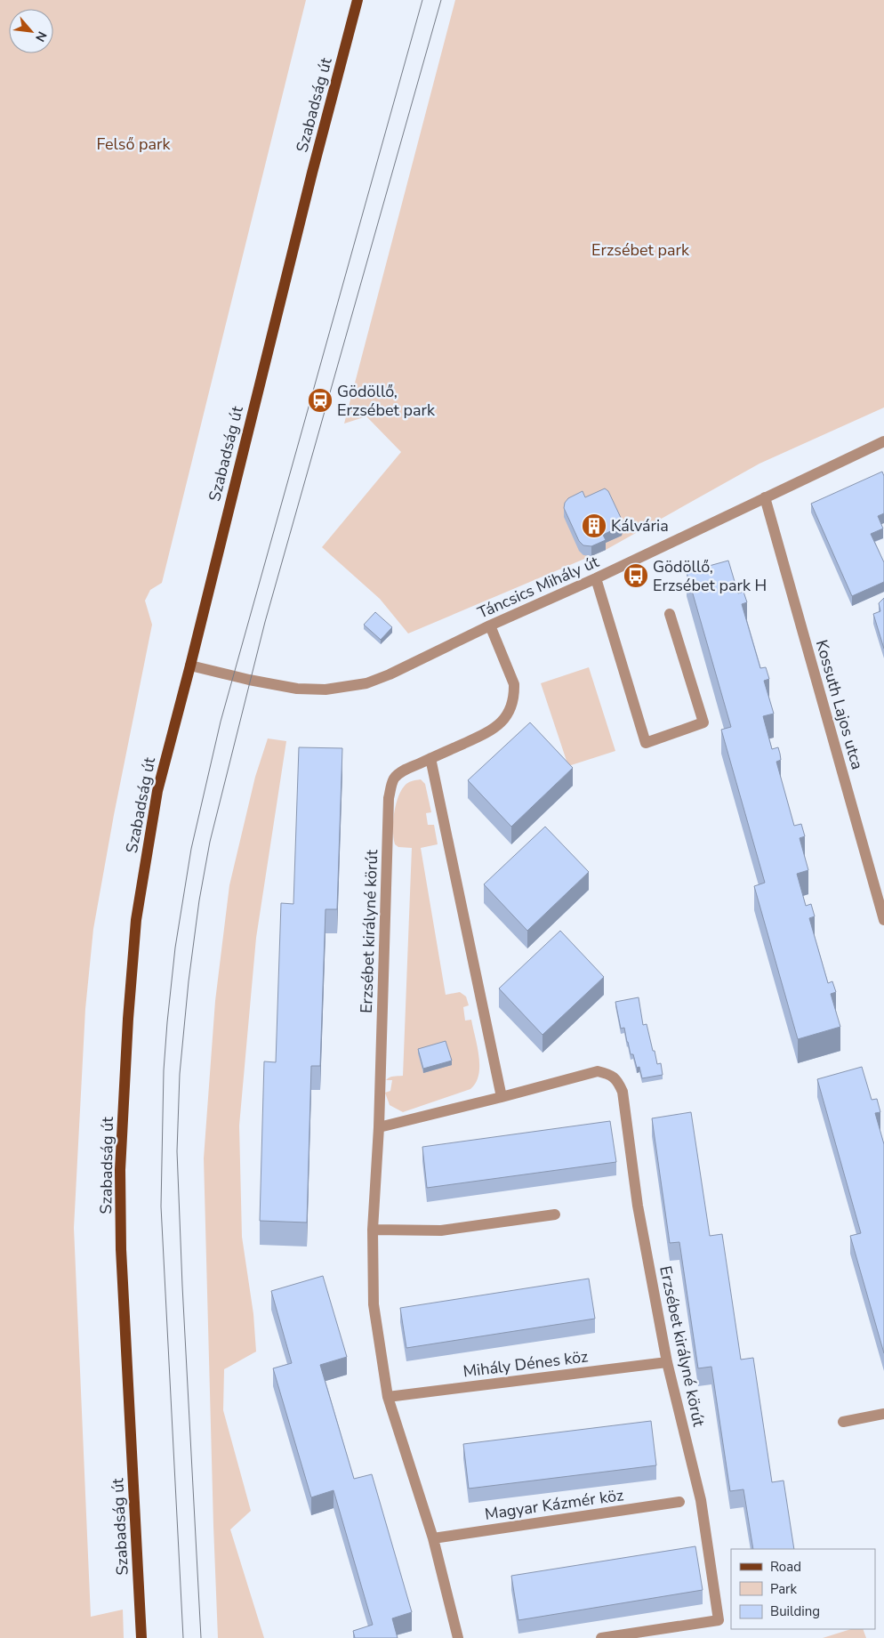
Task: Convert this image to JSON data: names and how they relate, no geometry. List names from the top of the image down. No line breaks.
{"streets":{"main road":["Szabadság út"],"street":["Táncsics Mihály út","Kossuth Lajos utca","Erzsébet királyné körút","Mihály Dénes köz","Magyar Kázmér köz"]},"crossings":[["Szabadság út","Táncsics Mihály út"],["Táncsics Mihály út","Kossuth Lajos utca"],["Táncsics Mihály út","Erzsébet királyné körút"],["Erzsébet királyné körút","Mihály Dénes köz"],["Erzsébet királyné körút","Magyar Kázmér köz"]],"parks":["Felső park","Erzsébet park"],"places":{"station":["Gödöllő, Erzsébet park"],"building":["Kálvária"],"bus stop":["Gödöllő, Erzsébet park H"]},"legend":["Road","Park","Building"],"north":"bottom right"}
